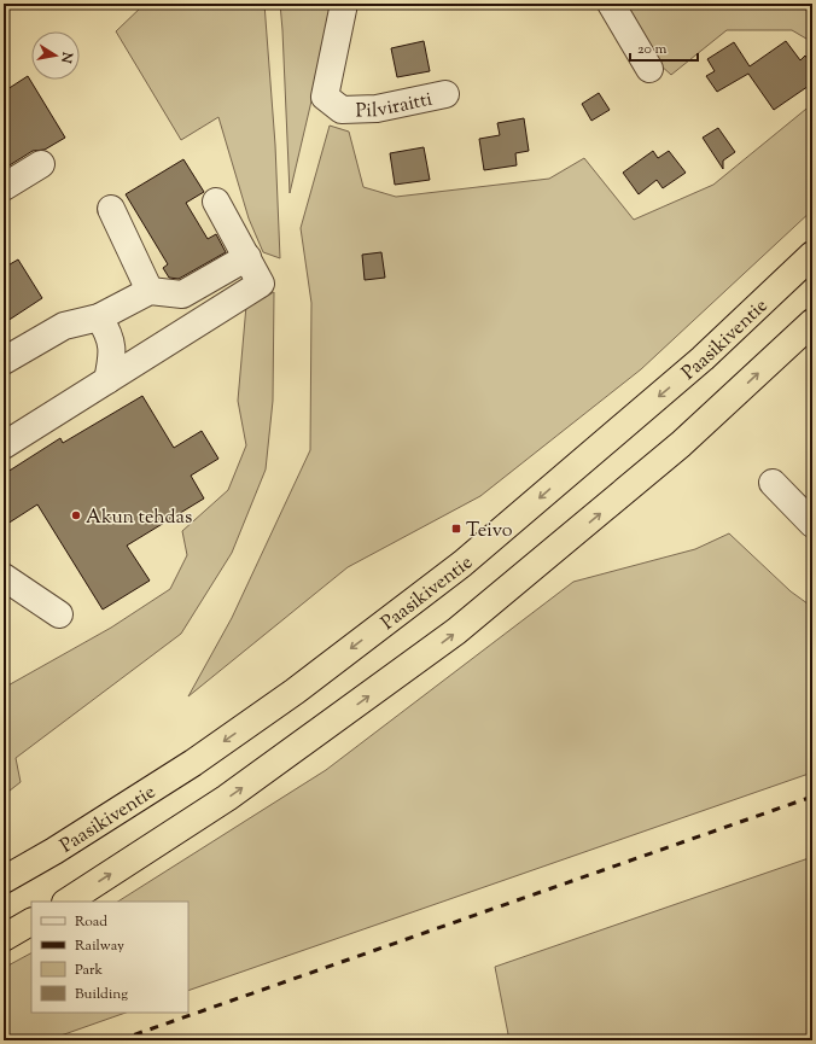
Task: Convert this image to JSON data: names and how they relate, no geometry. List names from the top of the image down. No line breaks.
{"streets":{"highway":["Paasikiventie"],"street":["Pilviraitti"]},"places":{"other":["Akun tehdas"],"transit":["Teivo"]},"legend":["Road","Railway","Park","Building"],"scale_bar":"20 m","north":"right"}
